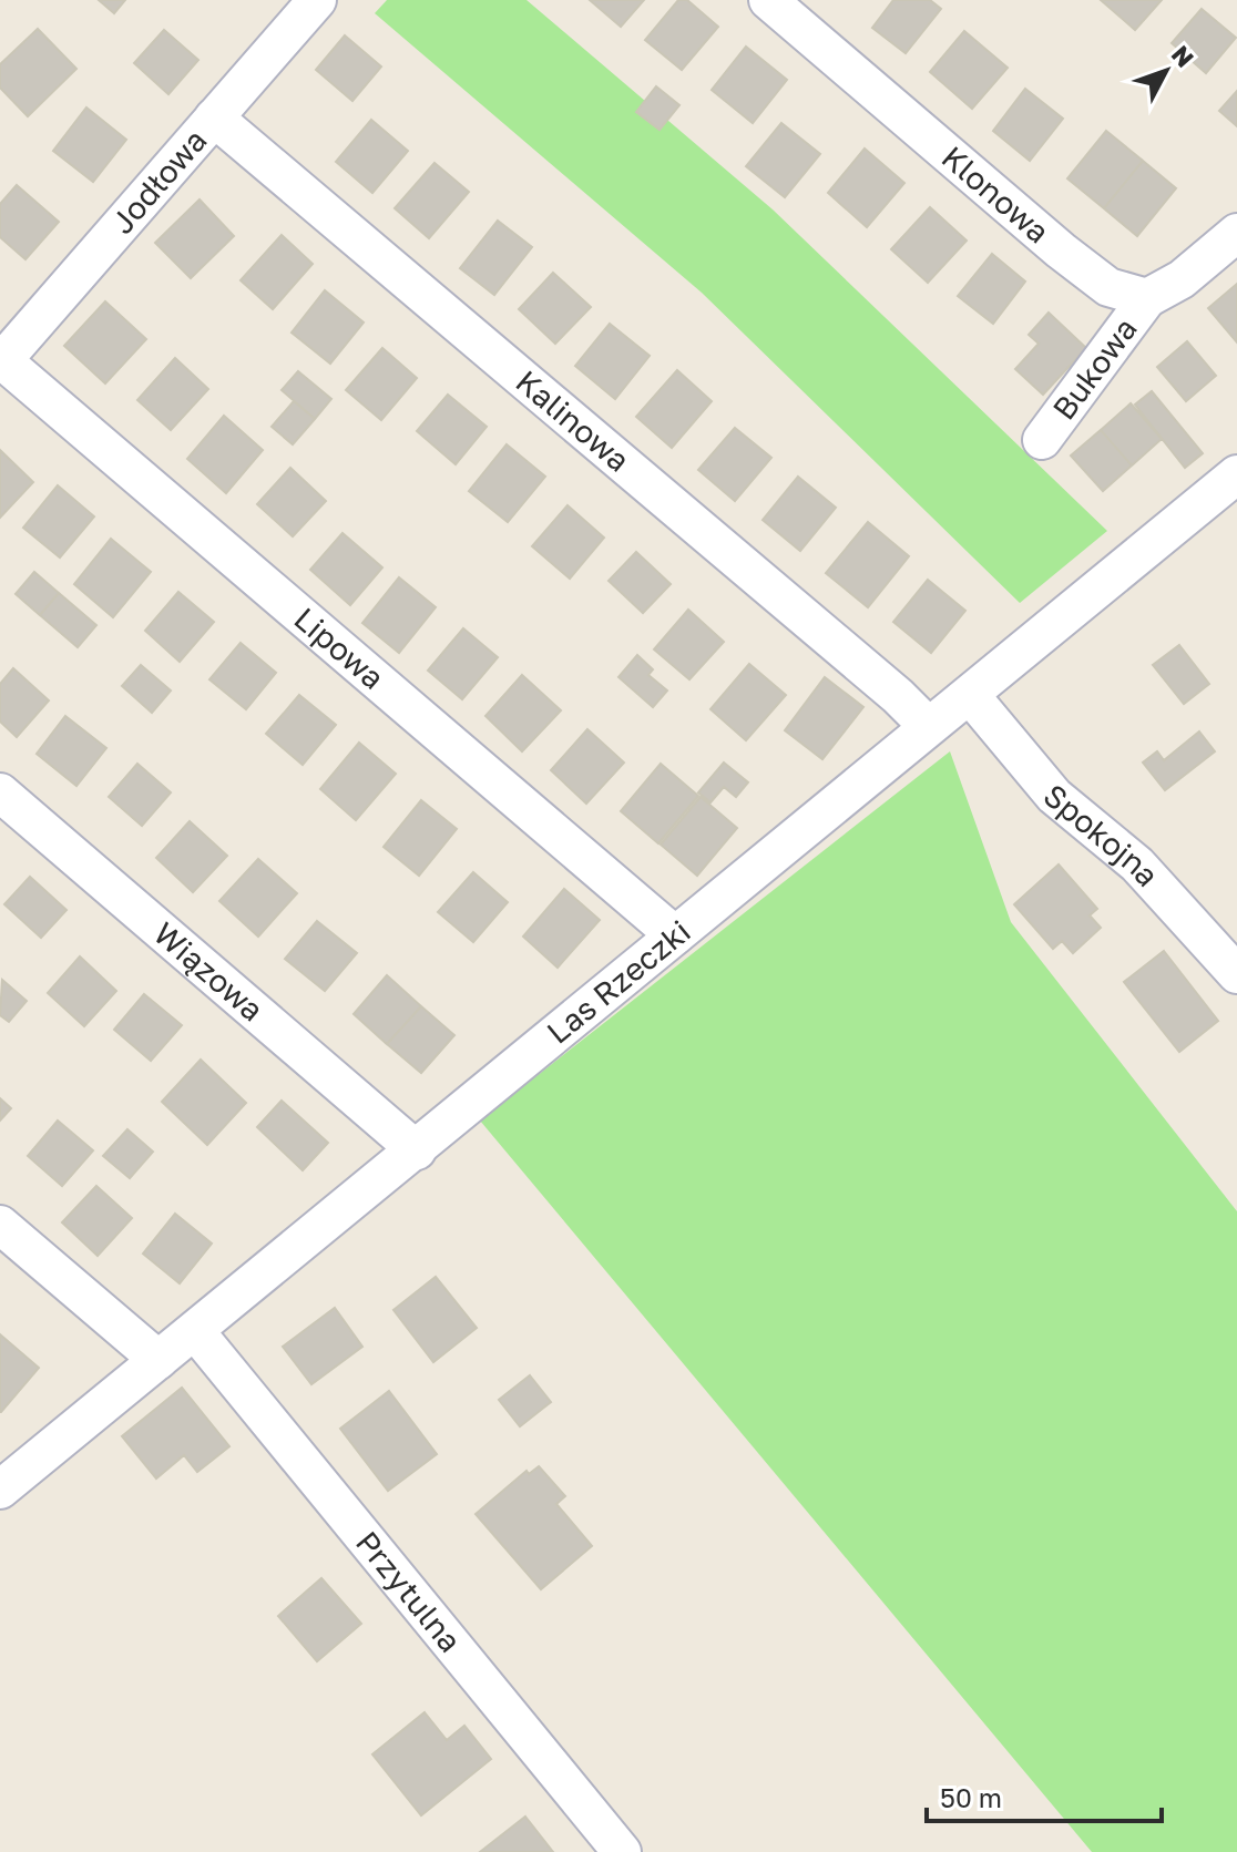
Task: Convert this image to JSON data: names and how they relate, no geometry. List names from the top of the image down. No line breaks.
{"streets":{"street":["Jodłowa","Klonowa","Bukowa","Kalinowa","Lipowa","Spokojna","Wiązowa","Las Rzeczki","Przytulna"]},"crossings":[["Jodłowa","Kalinowa"],["Jodłowa","Lipowa"],["Klonowa","Bukowa"],["Kalinowa","Las Rzeczki"],["Lipowa","Las Rzeczki"],["Spokojna","Las Rzeczki"],["Wiązowa","Las Rzeczki"],["Las Rzeczki","Przytulna"]],"scale_bar":"50 m","north":"top right"}
